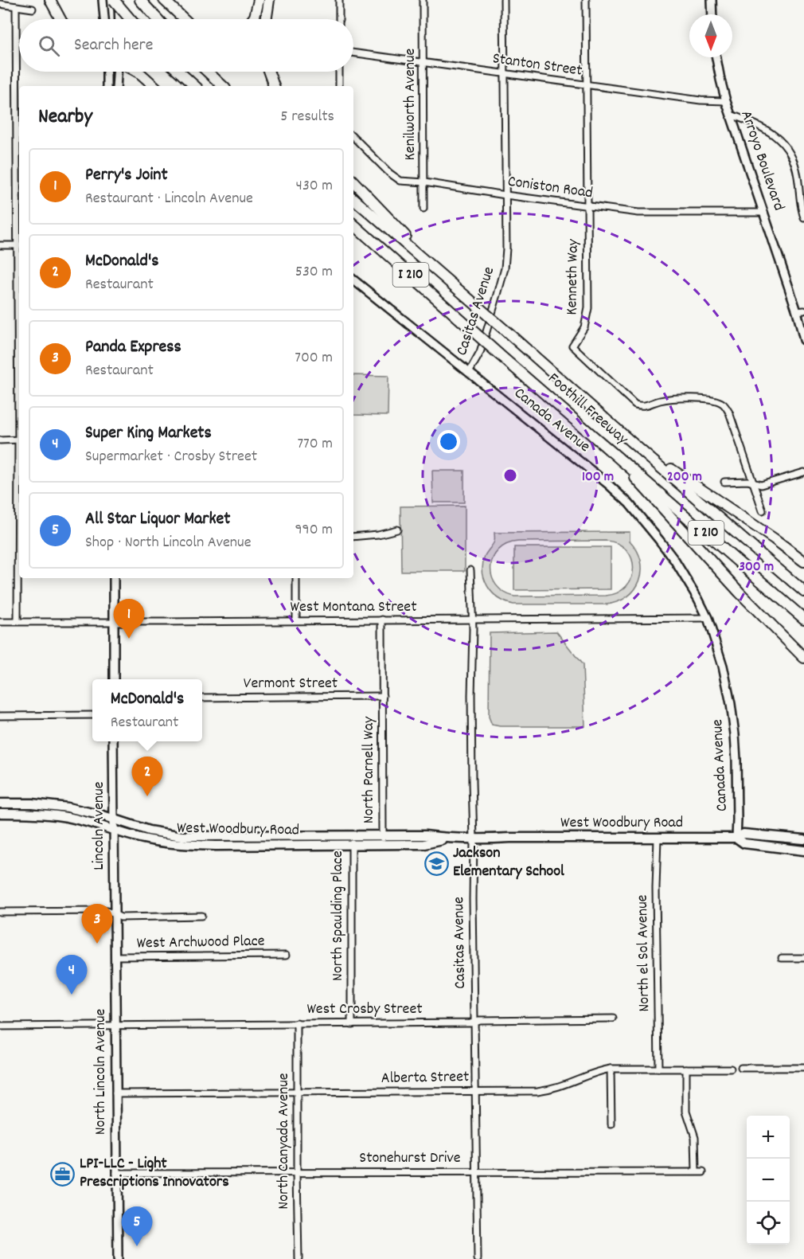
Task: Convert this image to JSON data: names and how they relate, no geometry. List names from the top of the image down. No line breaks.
{"streets":{"highway":["I 210","Foothill Freeway"],"main road":["West Woodbury Road"],"street":["Stanton Street","Kenilworth Avenue","Arroyo Boulevard","Coniston Road","Kenneth Way","Casitas Avenue","Canada Avenue","West Montana Street","Vermont Street","North Parnell Way","Lincoln Avenue","North Spaulding Place","West Archwood Place","North el Sol Avenue","West Crosby Street","North Lincoln Avenue","Alberta Street","North Canyada Avenue","Stonehurst Drive"]},"crossings":[["Stanton Street","Kenilworth Avenue"],["Stanton Street","Arroyo Boulevard"],["Stanton Street","Kenneth Way"],["Stanton Street","Casitas Avenue"],["Kenilworth Avenue","Coniston Road"],["Arroyo Boulevard","Coniston Road"],["Coniston Road","Kenneth Way"],["Coniston Road","Casitas Avenue"],["Casitas Avenue","Canada Avenue"],["Casitas Avenue","West Montana Street"],["Casitas Avenue","West Woodbury Road"],["Casitas Avenue","West Crosby Street"],["Casitas Avenue","Alberta Street"],["Casitas Avenue","Stonehurst Drive"],["Canada Avenue","West Montana Street"],["Canada Avenue","West Woodbury Road"],["West Montana Street","North Parnell Way"],["Vermont Street","North Parnell Way"],["North Parnell Way","West Woodbury Road"],["West Woodbury Road","Lincoln Avenue"],["West Woodbury Road","North Spaulding Place"],["West Woodbury Road","North el Sol Avenue"],["Lincoln Avenue","North Lincoln Avenue"],["North Spaulding Place","West Crosby Street"],["West Archwood Place","North Lincoln Avenue"],["North el Sol Avenue","Alberta Street"],["West Crosby Street","North Lincoln Avenue"],["West Crosby Street","North Canyada Avenue"],["North Lincoln Avenue","Alberta Street"],["North Lincoln Avenue","Stonehurst Drive"],["Alberta Street","North Canyada Avenue"],["North Canyada Avenue","Stonehurst Drive"]],"places":{"school or university":["Jackson Elementary School"],"office":["LPI-LLC - Light Prescriptions Innovators"]},"north":"bottom","page":{"search":"Search here","heading":["Nearby","5 results"],"list":[{"mark":"1","name":"Perry's Joint","note":"Restaurant · Lincoln Avenue","value":"430 m"},{"mark":"2","name":"McDonald's","note":"Restaurant","value":"530 m"},{"mark":"3","name":"Panda Express","note":"Restaurant","value":"700 m"},{"mark":"4","name":"Super King Markets","note":"Supermarket · Crosby Street","value":"770 m"},{"mark":"5","name":"All Star Liquor Market","note":"Shop · North Lincoln Avenue","value":"990 m"}],"pins":["1","2","3","4","5"],"popup":["McDonald's","Restaurant"],"map_buttons":["+","−"]},"rings":["100 m","200 m","300 m"]}
